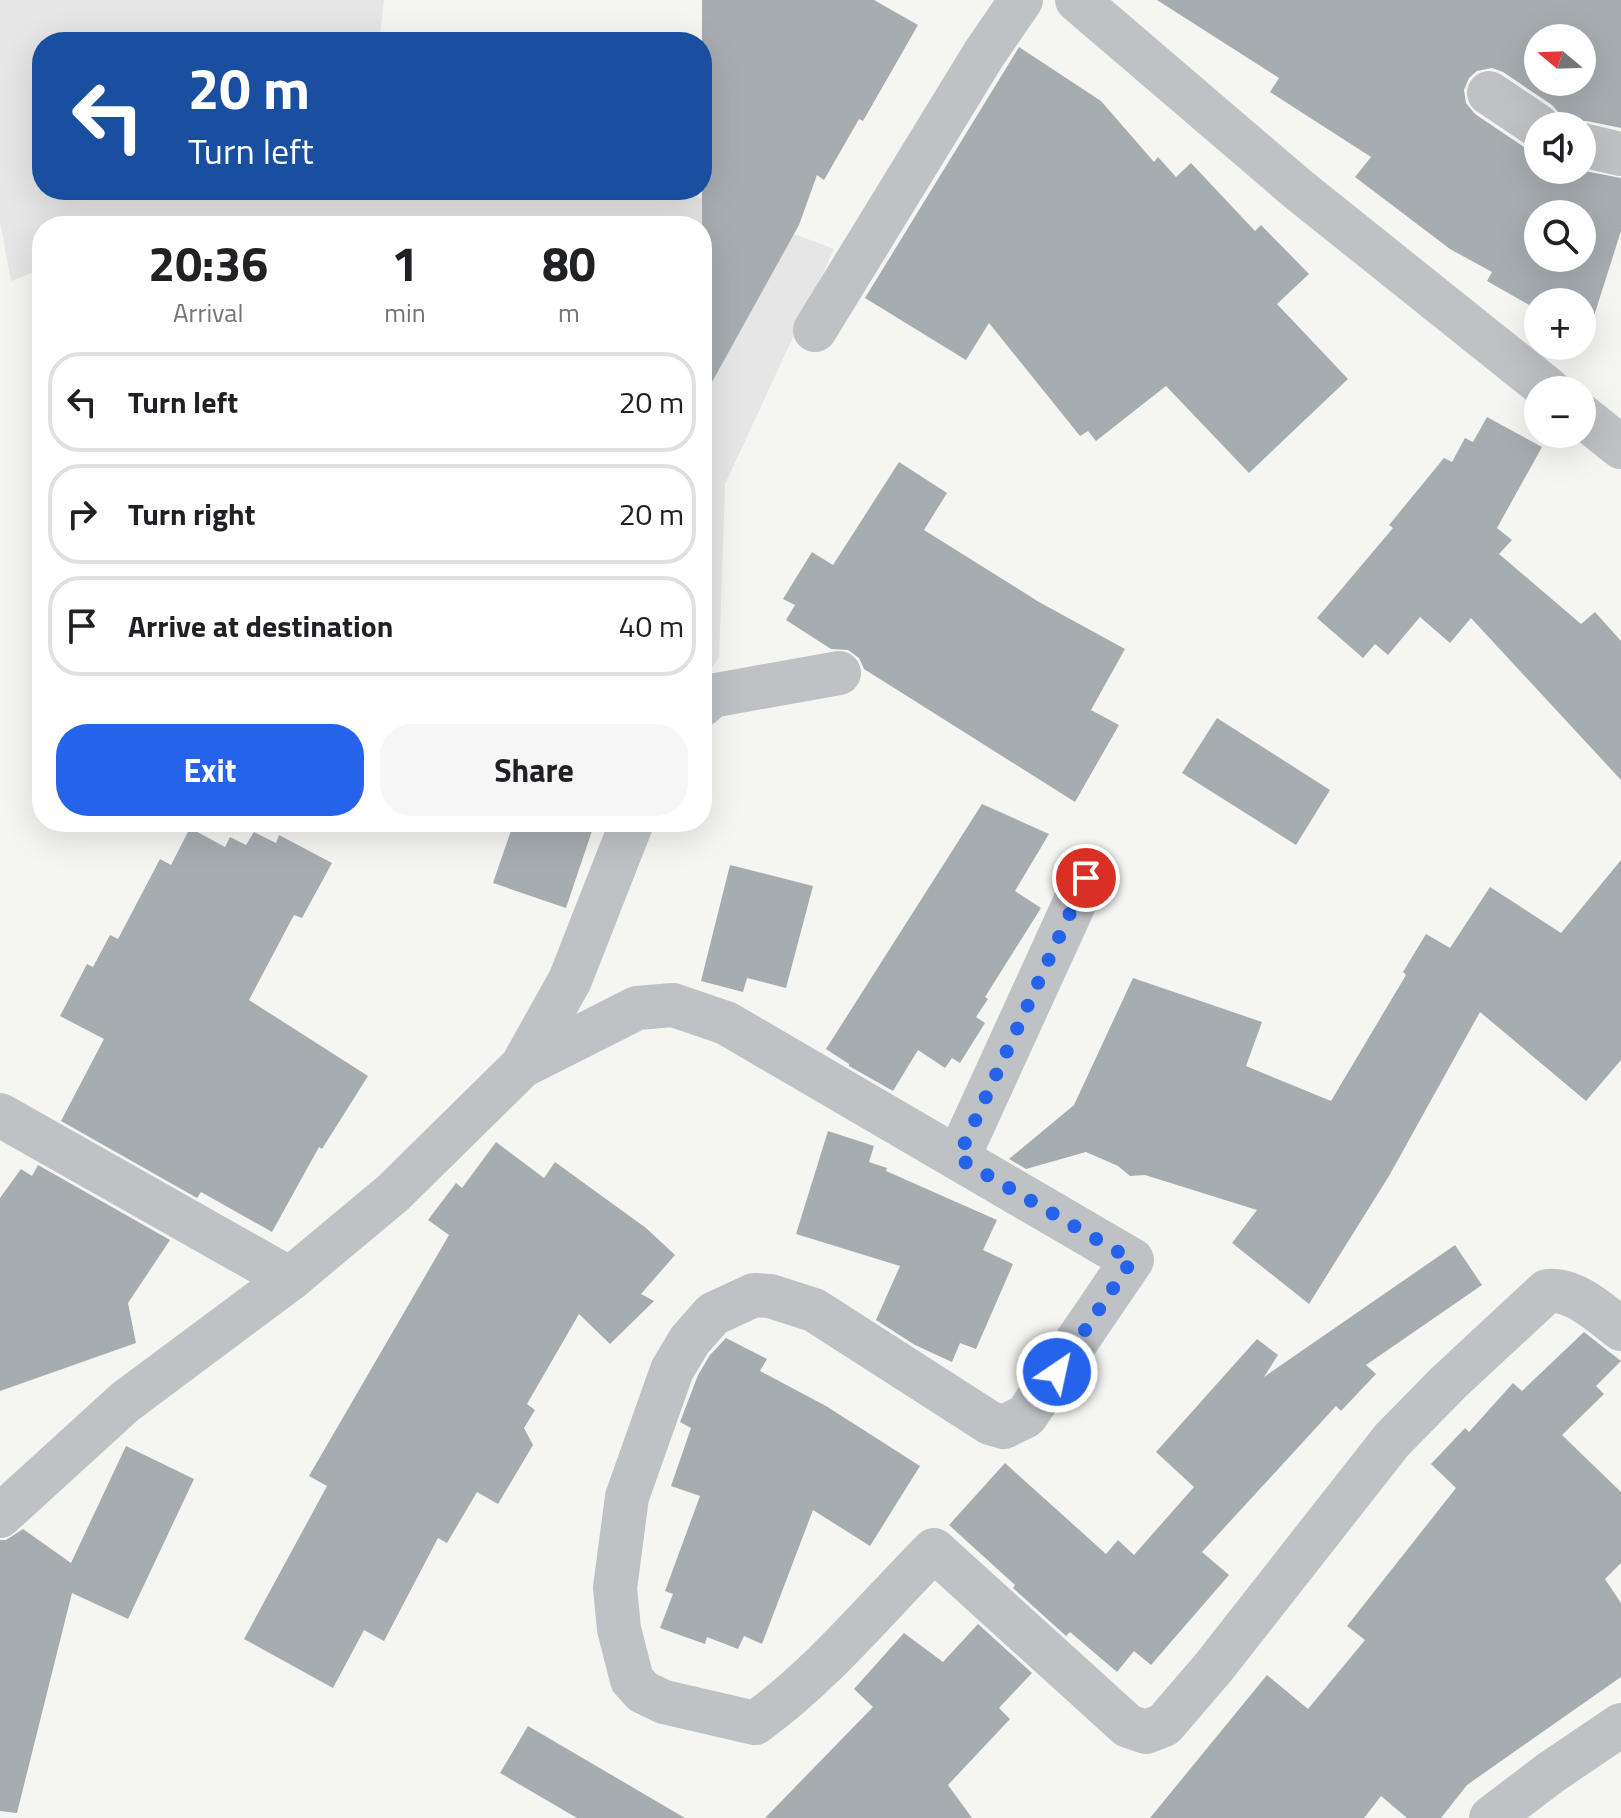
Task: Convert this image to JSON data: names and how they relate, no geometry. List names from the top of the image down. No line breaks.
{"north":"left","page":{"map_buttons":["+","−"],"turn":["20 m","Turn left"],"eta":["20:36","Arrival","1","min","80","m"],"list":[{"name":"Turn left","value":"20 m"},{"name":"Turn right","value":"20 m"},{"name":"Arrive at destination","value":"40 m"}],"buttons":["Exit","Share"]}}
